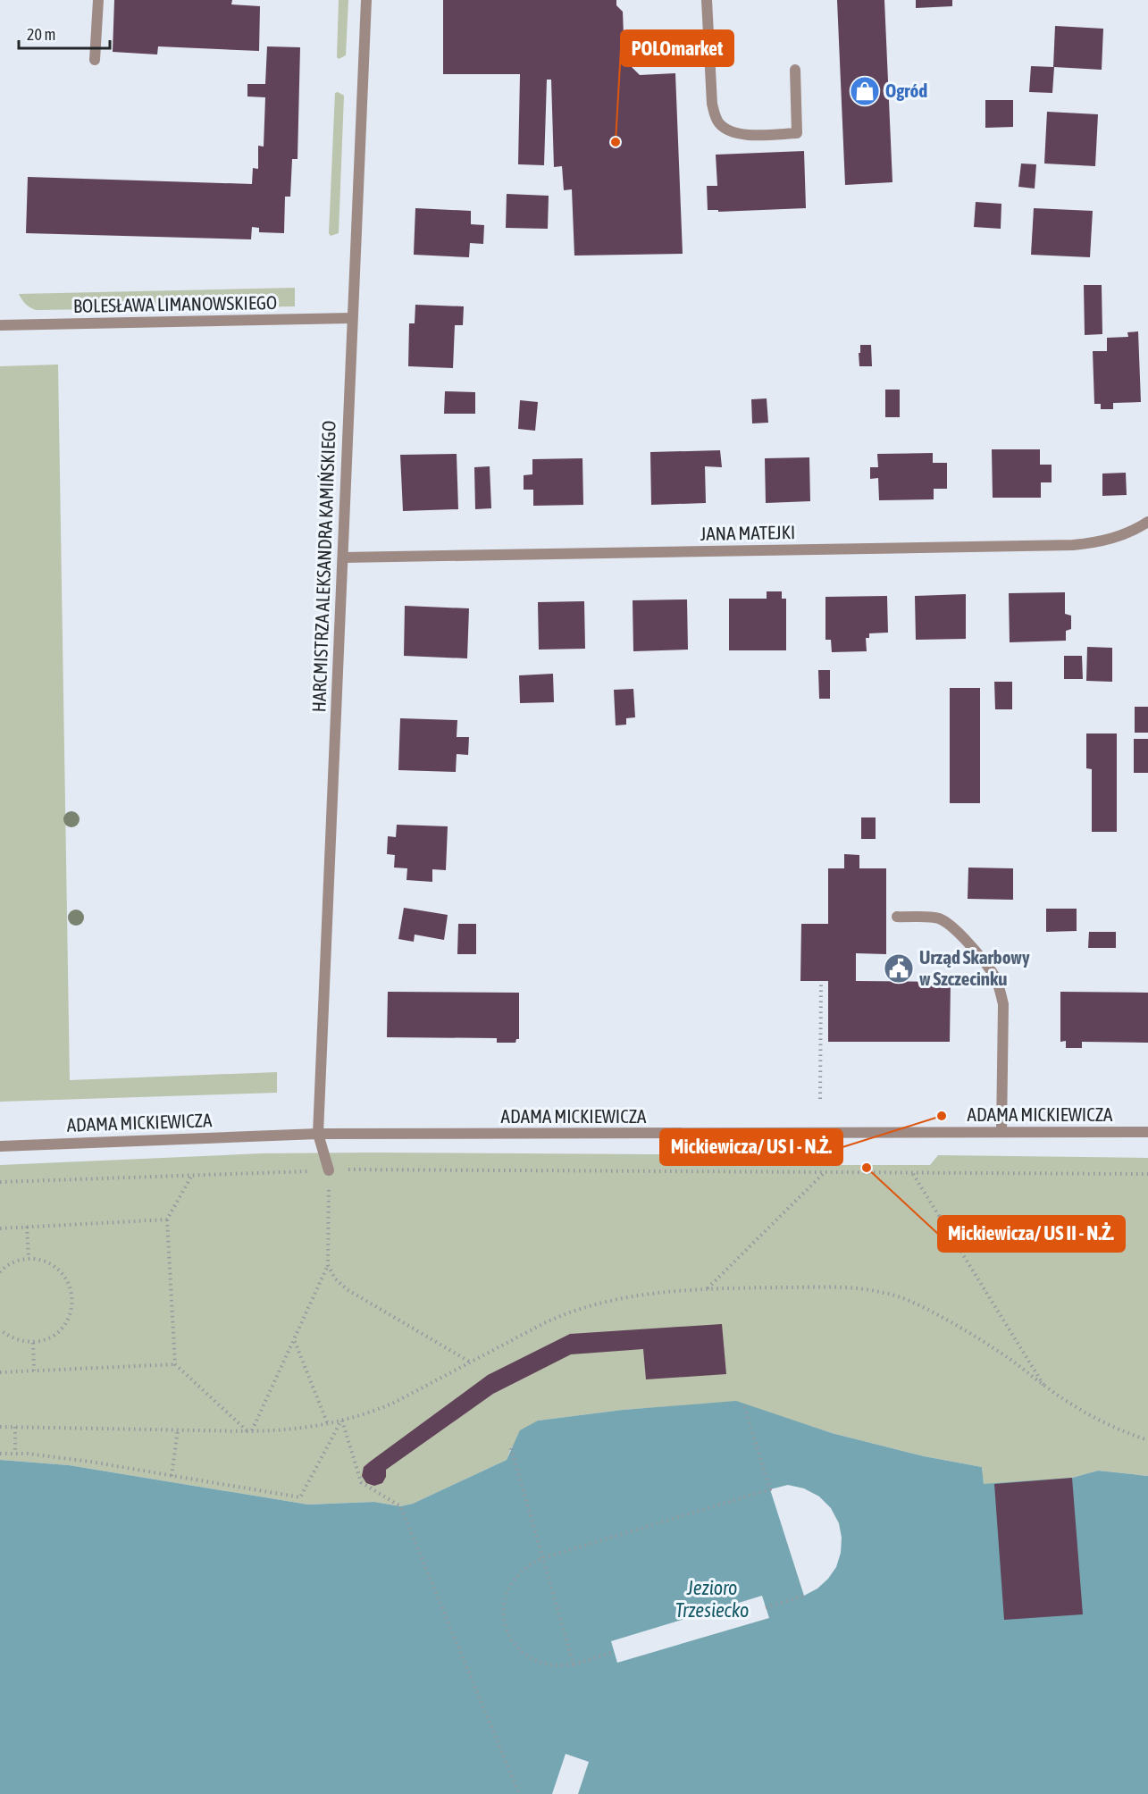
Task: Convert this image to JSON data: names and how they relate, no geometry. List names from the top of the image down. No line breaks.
{"streets":{"street":["BOLESŁAWA LIMANOWSKIEGO","JANA MATEJKI","HARCMISTRZA ALEKSANDRA KAMIŃSKIEGO","ADAMA MICKIEWICZA"]},"crossings":[["BOLESŁAWA LIMANOWSKIEGO","HARCMISTRZA ALEKSANDRA KAMIŃSKIEGO"],["JANA MATEJKI","HARCMISTRZA ALEKSANDRA KAMIŃSKIEGO"],["HARCMISTRZA ALEKSANDRA KAMIŃSKIEGO","ADAMA MICKIEWICZA"]],"water":["Jezioro Trzesiecko"],"places":{"shop":["Ogród"],"other":["POLOmarket","Mickiewicza/ US I - N.Ż.","Mickiewicza/ US II - N.Ż."],"public building":["Urząd Skarbowy w Szczecinku"]},"scale_bar":"20 m"}
